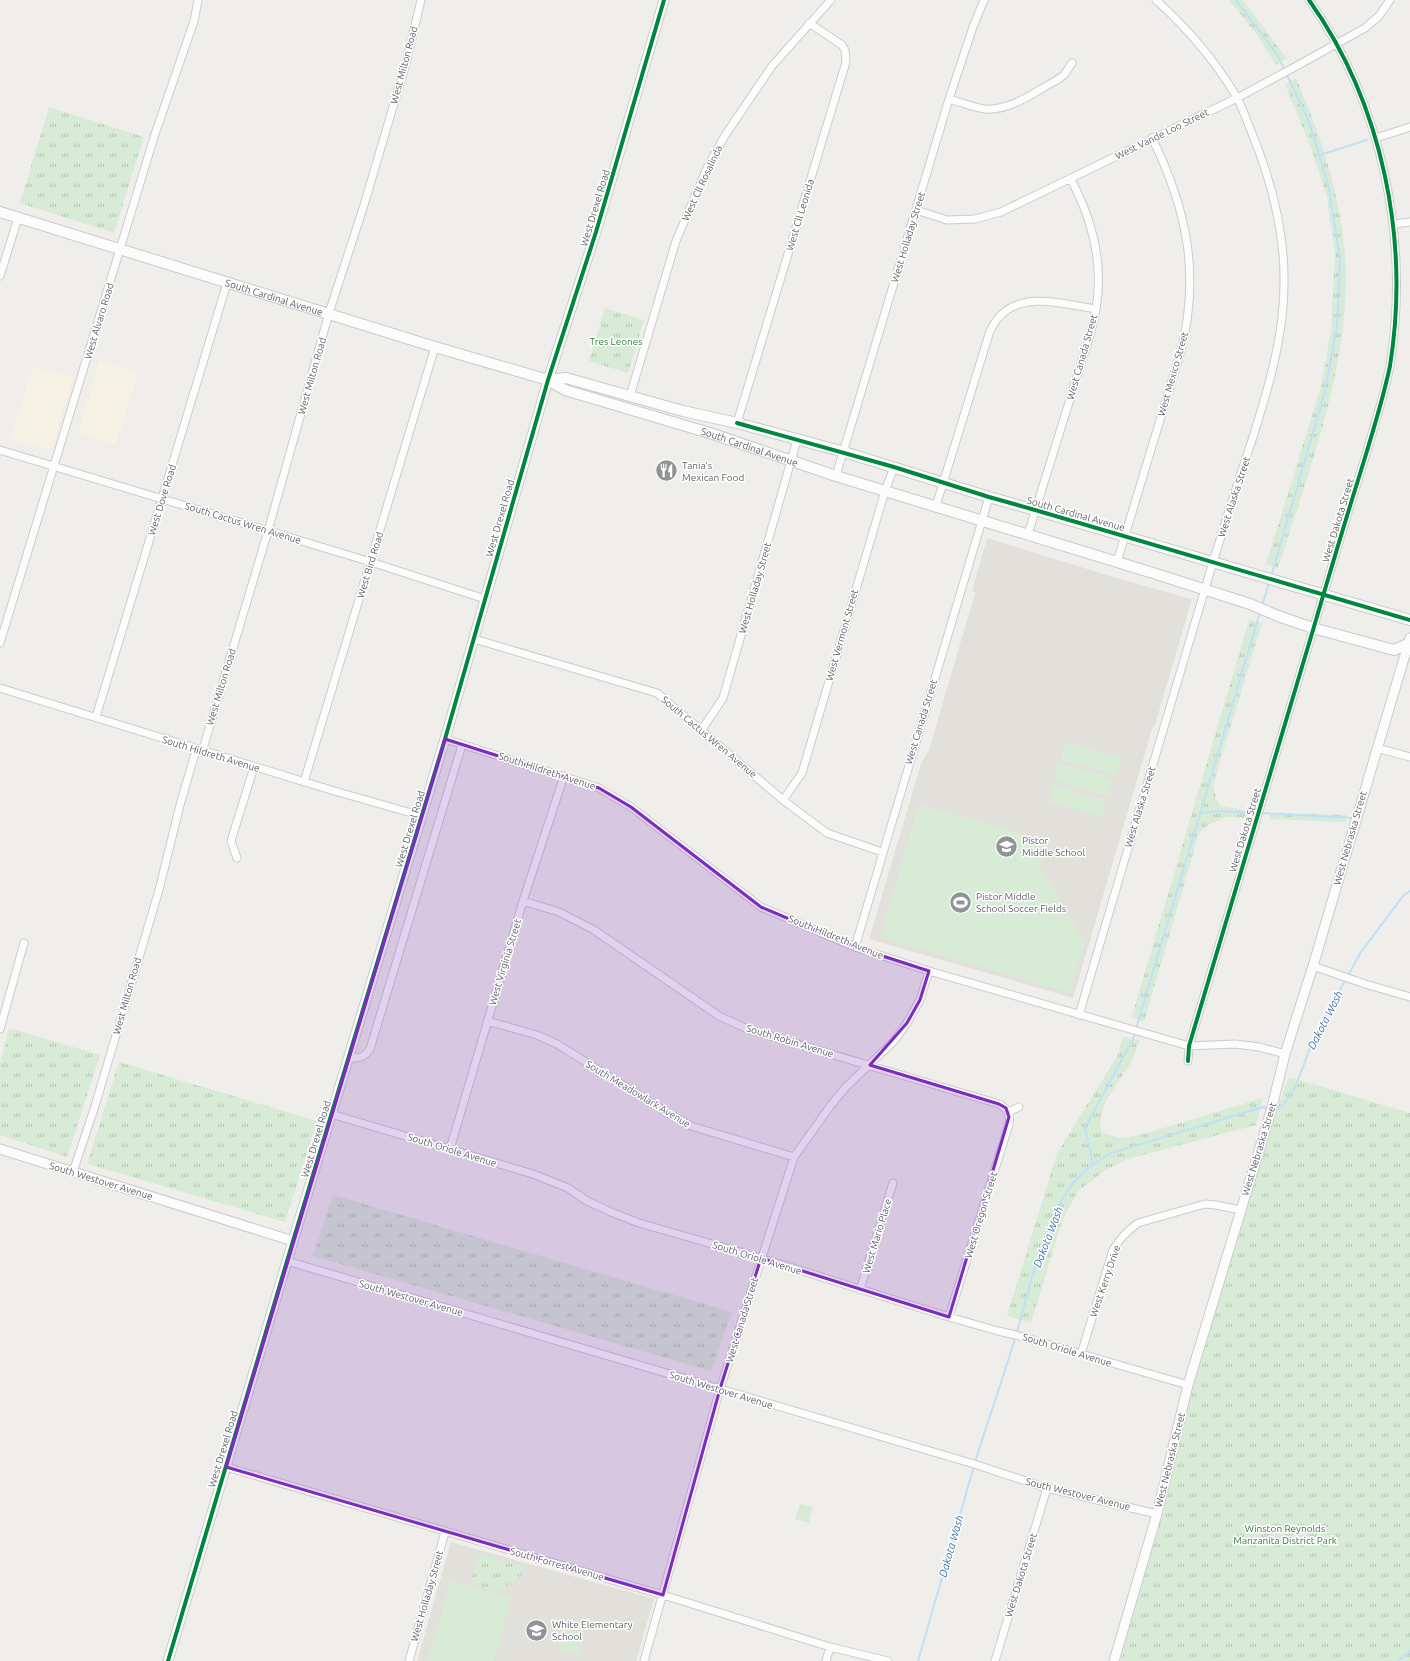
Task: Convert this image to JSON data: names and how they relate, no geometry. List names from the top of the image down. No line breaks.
{"streets":{"main road":["South Cardinal Avenue"],"street":["West Milton Road","West Vande Loo Street","West Cll Rosalinda","West Drexel Road","West Cll Leonida","West Holladay Street","West Alvaro Road","West Canada Street","West Mexico Street","West Alaska Street","West Dove Road","West Dakota Street","South Cactus Wren Avenue","West Bird Road","West Vermont Street","South Hildreth Avenue","West Nebraska Street","West Virginia Street","South Robin Avenue","South Meadowlark Avenue","South Oriole Avenue","South Westover Avenue","West Oregon Street","West Mario Place","West Kerry Drive","South Forrest Avenue"]},"crossings":[["West Milton Road","South Cardinal Avenue"],["West Milton Road","South Cactus Wren Avenue"],["West Milton Road","South Hildreth Avenue"],["West Milton Road","South Westover Avenue"],["West Vande Loo Street","West Holladay Street"],["West Vande Loo Street","West Canada Street"],["West Vande Loo Street","West Mexico Street"],["West Vande Loo Street","West Alaska Street"],["West Vande Loo Street","West Dakota Street"],["West Cll Rosalinda","West Cll Leonida"],["West Cll Rosalinda","South Cardinal Avenue"],["West Drexel Road","South Cardinal Avenue"],["West Drexel Road","South Cactus Wren Avenue"],["West Drexel Road","South Hildreth Avenue"],["West Drexel Road","South Oriole Avenue"],["West Drexel Road","South Westover Avenue"],["West Drexel Road","South Forrest Avenue"],["West Cll Leonida","South Cardinal Avenue"],["West Holladay Street","South Cardinal Avenue"],["West Holladay Street","South Cactus Wren Avenue"],["West Holladay Street","South Forrest Avenue"],["South Cardinal Avenue","West Alvaro Road"],["South Cardinal Avenue","West Canada Street"],["South Cardinal Avenue","West Mexico Street"],["South Cardinal Avenue","West Alaska Street"],["South Cardinal Avenue","West Dove Road"],["South Cardinal Avenue","West Dakota Street"],["South Cardinal Avenue","West Bird Road"],["South Cardinal Avenue","West Vermont Street"],["South Cardinal Avenue","West Nebraska Street"],["West Alvaro Road","South Cactus Wren Avenue"],["West Canada Street","South Cactus Wren Avenue"],["West Canada Street","South Hildreth Avenue"],["West Canada Street","South Robin Avenue"],["West Canada Street","South Meadowlark Avenue"],["West Canada Street","South Oriole Avenue"],["West Canada Street","South Westover Avenue"],["West Canada Street","South Forrest Avenue"],["West Alaska Street","South Hildreth Avenue"],["West Dove Road","South Cactus Wren Avenue"],["West Dove Road","South Hildreth Avenue"],["West Dakota Street","South Hildreth Avenue"],["West Dakota Street","South Westover Avenue"],["South Cactus Wren Avenue","West Bird Road"],["South Cactus Wren Avenue","West Vermont Street"],["West Bird Road","South Hildreth Avenue"],["South Hildreth Avenue","West Nebraska Street"],["South Hildreth Avenue","West Virginia Street"],["West Nebraska Street","South Oriole Avenue"],["West Nebraska Street","South Westover Avenue"],["West Nebraska Street","West Kerry Drive"],["West Virginia Street","South Robin Avenue"],["West Virginia Street","South Meadowlark Avenue"],["West Virginia Street","South Oriole Avenue"],["South Robin Avenue","West Oregon Street"],["South Oriole Avenue","West Oregon Street"],["South Oriole Avenue","West Mario Place"],["South Oriole Avenue","West Kerry Drive"]],"water":["Dakota Wash"],"parks":["Tres Leones","Winston Reynolds Manzanita District Park"],"places":{"restaurant":["Tania's Mexican Food"],"school or university":["Pistor Middle School","White Elementary School"],"sports":["Pistor Middle School Soccer Fields"]}}
